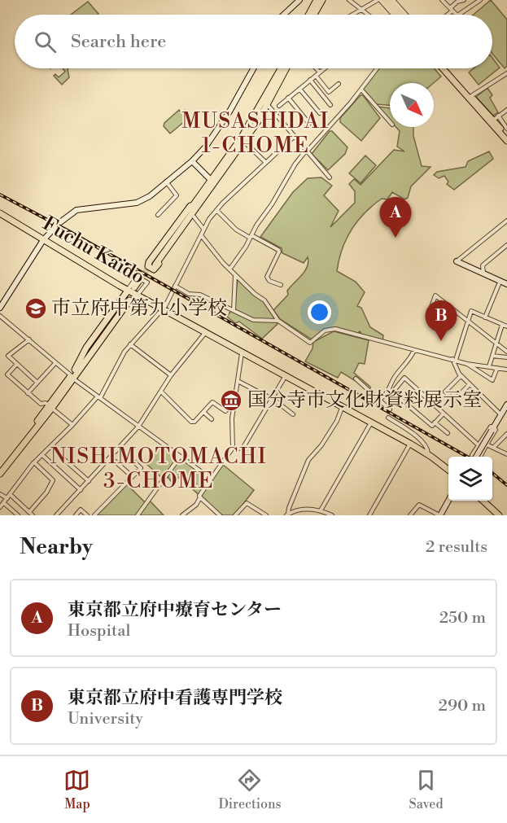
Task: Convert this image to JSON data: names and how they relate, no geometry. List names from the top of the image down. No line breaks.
{"streets":{"main road":["Fuchu Kaido"]},"districts":["MUSASHIDAI 1-CHOME","NISHIMOTOMACHI 3-CHOME"],"places":{"school or university":["市立府中第九小学校"],"museum":["国分寺市文化財資料展示室"]},"north":"bottom right","page":{"search":"Search here","pins":["A","B"],"heading":["Nearby","2 results"],"list":[{"mark":"A","name":"東京都立府中療育センター","note":"Hospital","value":"250 m"},{"mark":"B","name":"東京都立府中看護専門学校","note":"University","value":"290 m"}],"nav":["Map","Directions","Saved"]}}
